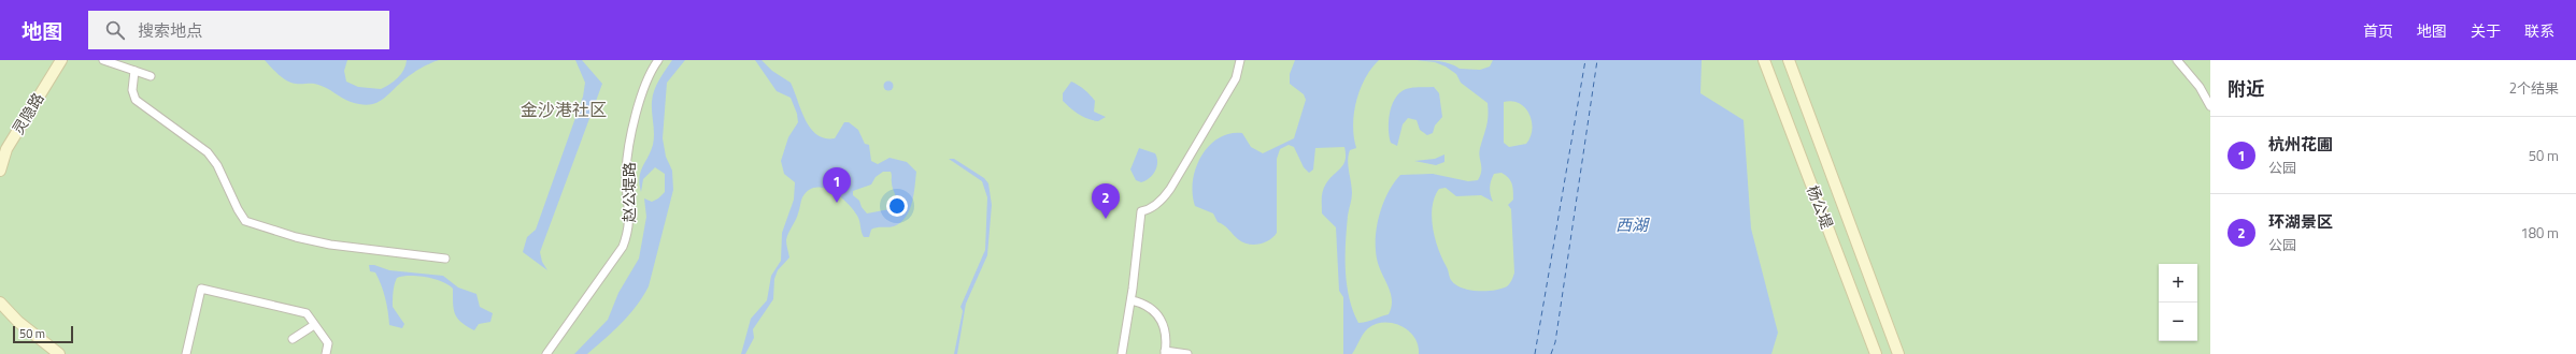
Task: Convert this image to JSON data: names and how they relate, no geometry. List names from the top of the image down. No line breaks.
{"streets":{"main road":["灵隐路","杨公堤"],"street":["赵公堤路"]},"districts":["金沙港社区"],"water":["西湖"],"scale_bar":"50 m","page":{"header":"地图","search":"搜索地点","nav":["首页","地图","关于","联系"],"heading":["附近","2个结果"],"list":[{"mark":"1","name":"杭州花圃","note":"公园","value":"50 m"},{"mark":"2","name":"环湖景区","note":"公园","value":"180 m"}],"pins":["1","2"],"map_buttons":["+","−"],"scale":"50 m"}}
